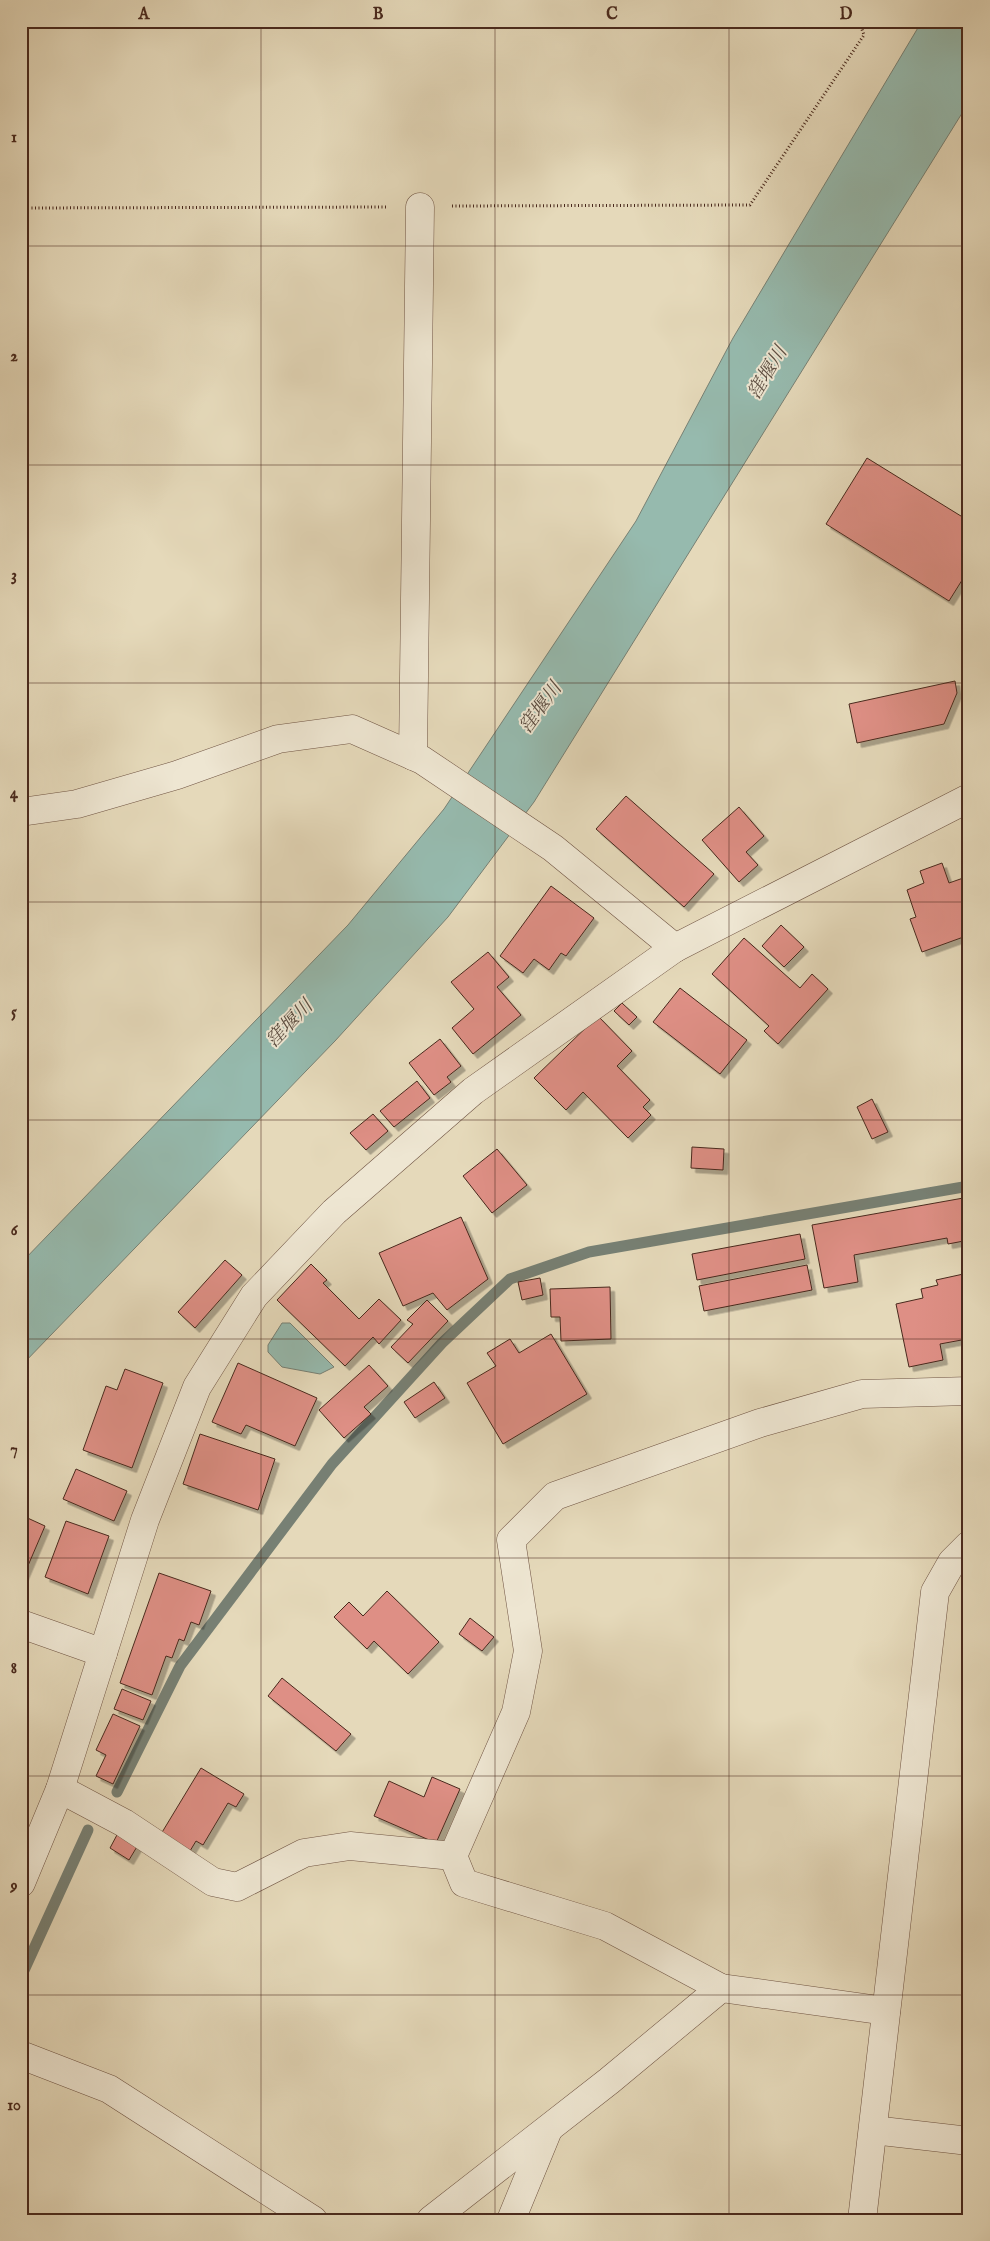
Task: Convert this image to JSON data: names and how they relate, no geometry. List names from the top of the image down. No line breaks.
{"water":["窪堰川"],"grid":{"columns":["A","B","C","D"],"rows":["1","2","3","4","5","6","7","8","9","10"]}}
